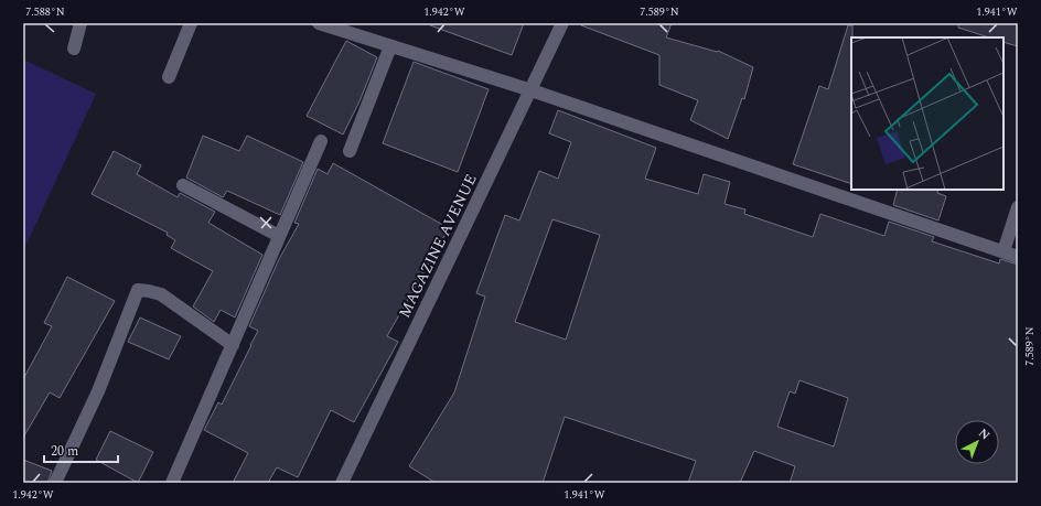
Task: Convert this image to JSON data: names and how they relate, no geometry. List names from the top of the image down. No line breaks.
{"streets":{"street":["MAGAZINE AVENUE"]},"scale_bar":"20 m","north":"top right","coordinates":["7.588°N","1.942°W","7.589°N","1.941°W"]}
